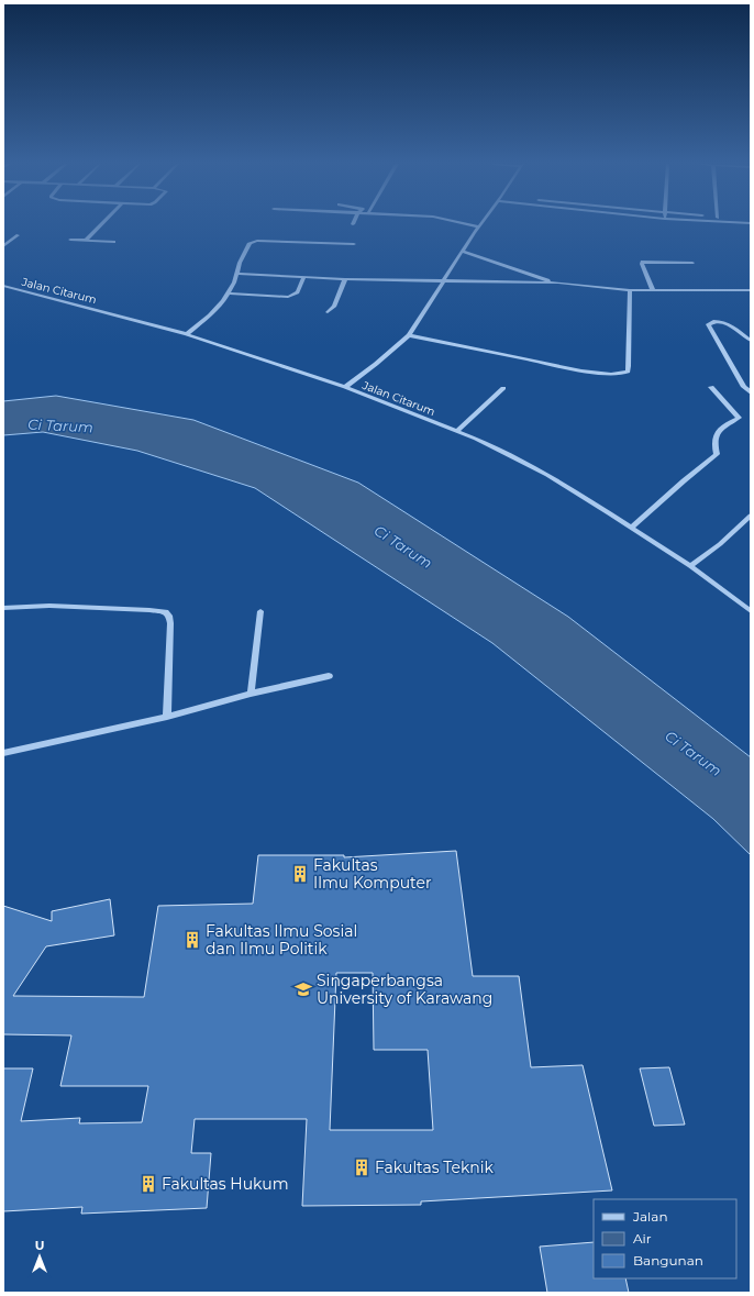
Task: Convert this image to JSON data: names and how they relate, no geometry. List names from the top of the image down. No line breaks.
{"streets":{"street":["Jalan Citarum"]},"water":["Ci Tarum"],"places":{"building":["Fakultas Ilmu Komputer","Fakultas Ilmu Sosial dan Ilmu Politik","Fakultas Teknik","Fakultas Hukum"],"school or university":["Singaperbangsa University of Karawang"]},"legend":["Jalan","Air","Bangunan"],"north":"top"}
